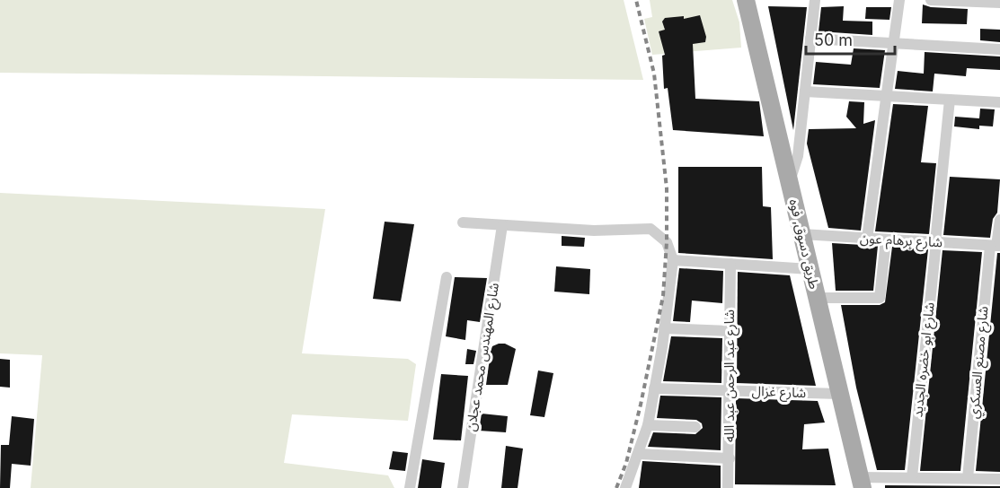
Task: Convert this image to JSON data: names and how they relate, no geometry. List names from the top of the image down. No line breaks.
{"streets":{"main road":["طريق دسوق, فوه"],"street":["شارع برهام عون","شارع المهندس محمد عجلان","شارع ابو خضره الجديد","شارع مصنع العسكري","شارع عبد الرحمن عبد الله","شارع غزال"]},"crossings":[["شارع برهام عون","طريق دسوق, فوه"],["شارع برهام عون","شارع ابو خضره الجديد"],["شارع برهام عون","شارع مصنع العسكري"],["طريق دسوق, فوه","شارع غزال"],["شارع عبد الرحمن عبد الله","شارع غزال"]],"scale_bar":"50 m"}
